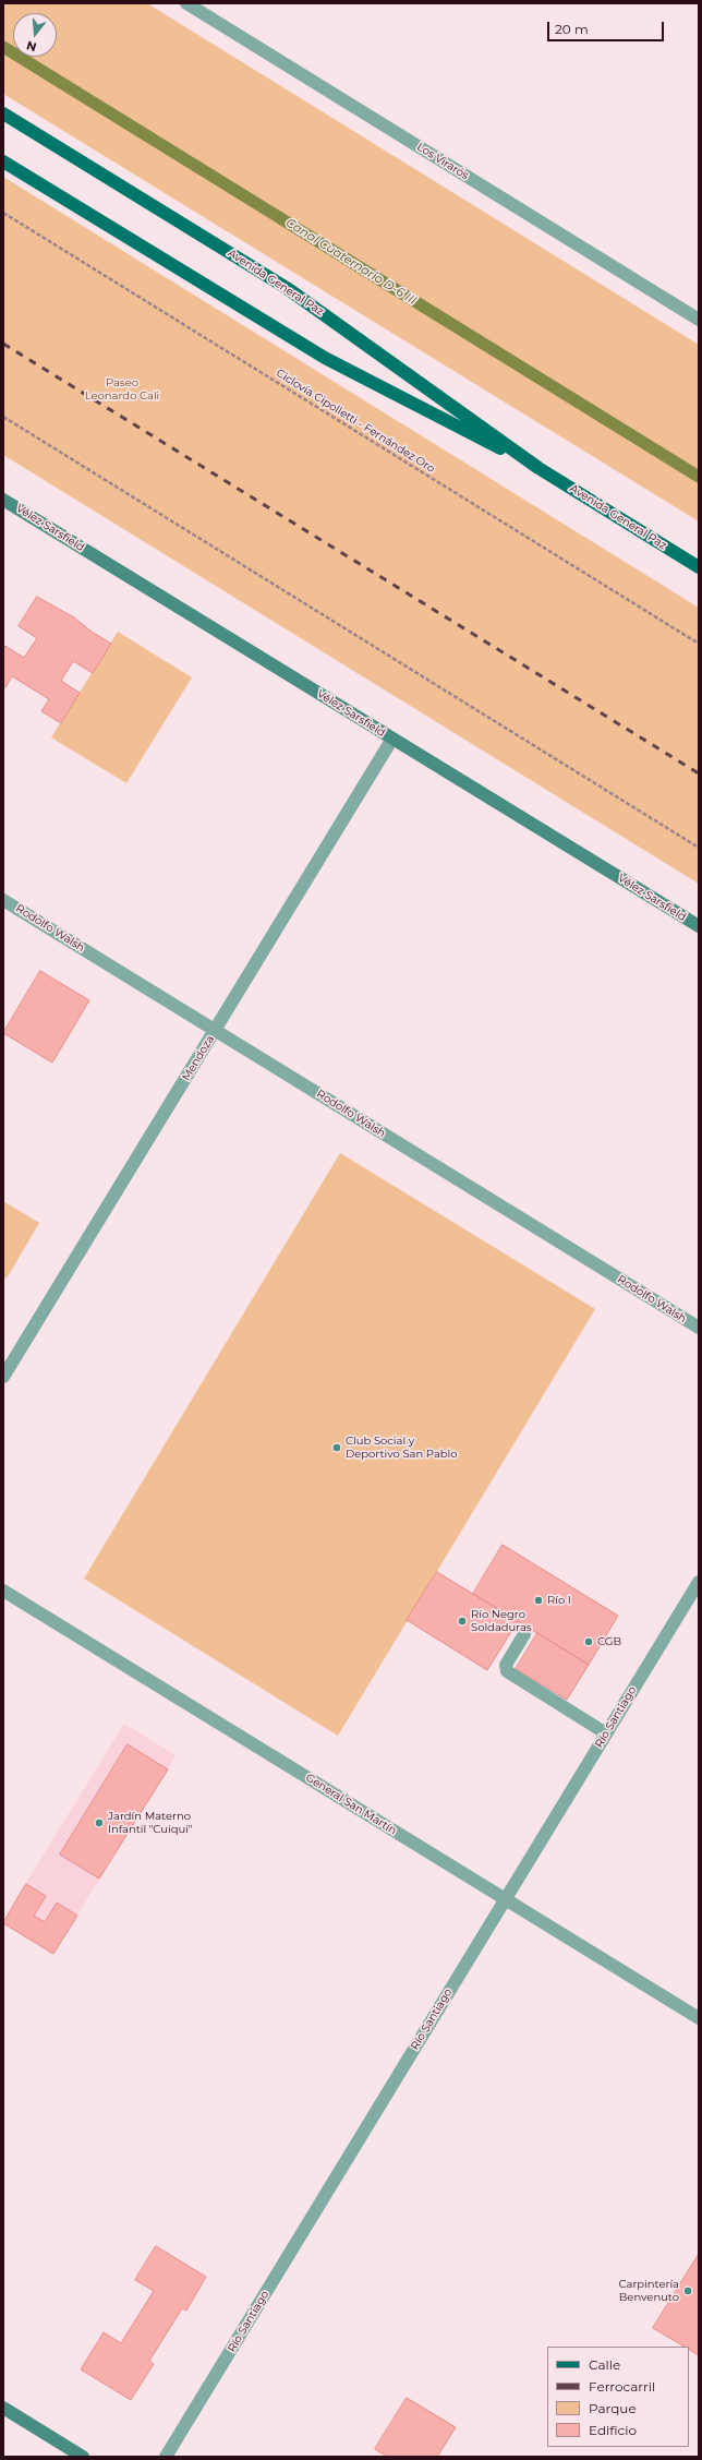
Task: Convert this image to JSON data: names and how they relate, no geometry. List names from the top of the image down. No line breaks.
{"streets":{"main road":["Avenida General Paz"],"street":["Los Virarós","Vélez Sarsfield","Rodolfo Walsh","Mendoza","Río Santiago","General San Martín"],"path":["Ciclovía Cipolletti - Fernández Oro"]},"crossings":[["Vélez Sarsfield","Mendoza"],["Rodolfo Walsh","Mendoza"],["Río Santiago","General San Martín"]],"water":["Canal Cuaternario D-6 III"],"parks":["Paseo Leonardo Cali"],"places":["Club Social y Deportivo San Pablo","Río I","Río Negro Soldaduras","CGB","Jardín Materno Infantil \"Cuiqui\"","Carpintería Benvenuto"],"legend":["Calle","Ferrocarril","Parque","Edificio"],"scale_bar":"20 m","north":"bottom"}
